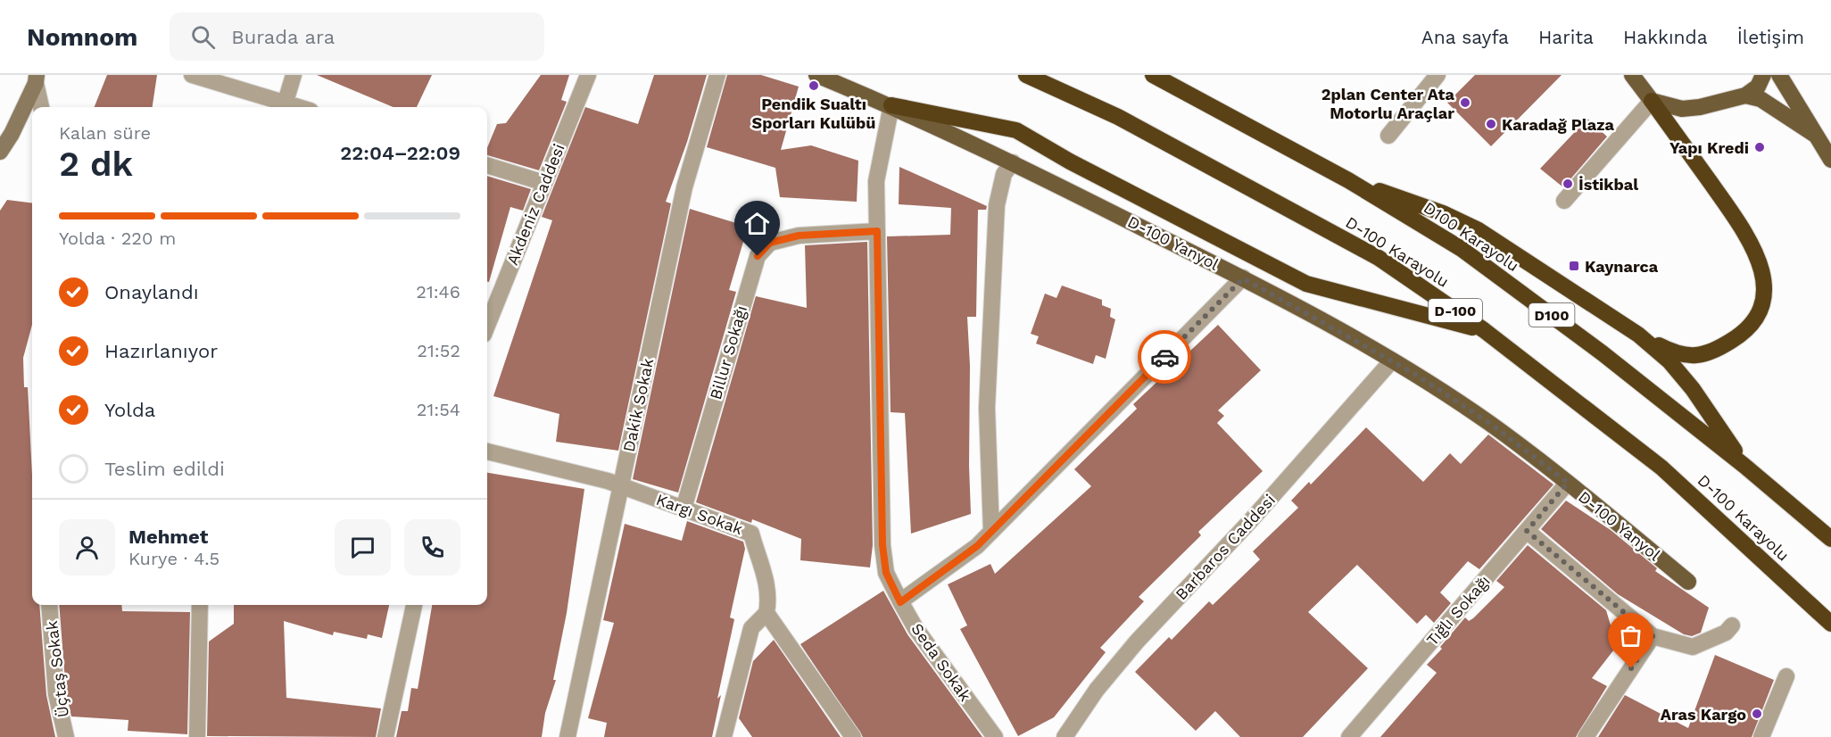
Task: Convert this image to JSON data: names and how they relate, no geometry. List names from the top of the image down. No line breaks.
{"streets":{"highway":["D100 Karayolu","D-100 Karayolu","D-100","D100"],"main road":["D-100 Yanyol"],"street":["Akdeniz Caddesi","Billur Sokağı","Dakik Sokak","Kargı Sokak","Barbaros Caddesi","Tığlı Sokağı","Seda Sokak","Üçtaş Sokak"]},"crossings":[["D-100 Yanyol","Barbaros Caddesi"],["D-100 Yanyol","Tığlı Sokağı"],["D-100 Yanyol","Seda Sokak"],["Billur Sokağı","Kargı Sokak"],["Billur Sokağı","Seda Sokak"],["Dakik Sokak","Kargı Sokak"]],"places":{"other":["Pendik Sualtı Sporları Kulübü","2plan Center Ata Motorlu Araçlar","Karadağ Plaza","Yapı Kredi","İstikbal","Aras Kargo"],"transit":["Kaynarca"]},"page":{"header":"Nomnom","search":"Burada ara","nav":["Ana sayfa","Harita","Hakkında","İletişim"],"heading":["2 dk","Kalan süre","22:04–22:09"],"panel":["Mehmet","Kurye · 4.5"],"bar":"Yolda · 220 m","list":[["Onaylandı","21:46"],["Hazırlanıyor","21:52"],["Yolda","21:54"],"Teslim edildi"]}}
